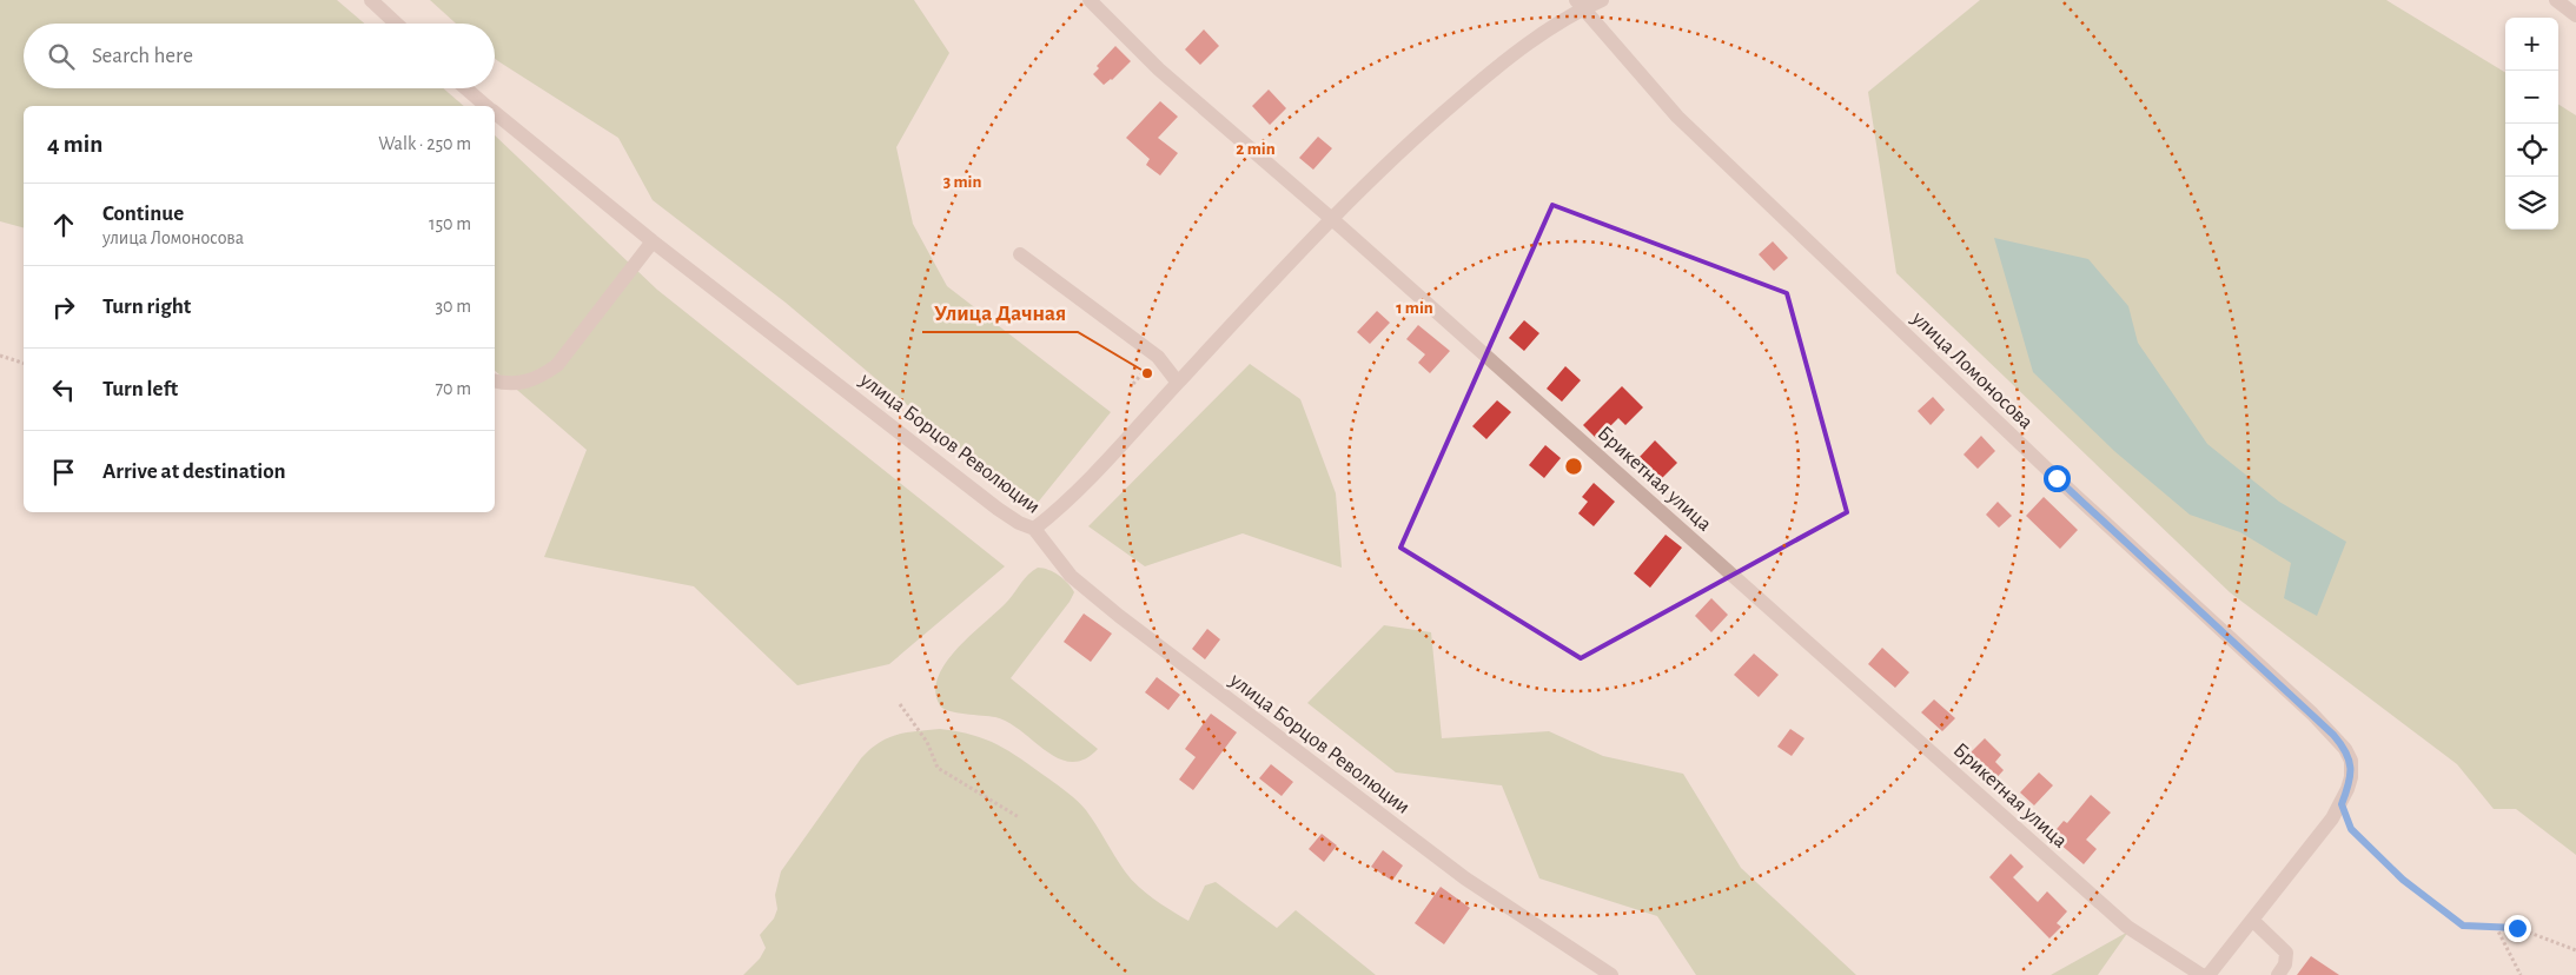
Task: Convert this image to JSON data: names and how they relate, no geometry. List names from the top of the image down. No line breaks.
{"streets":{"street":["улица Ломоносова","улица Борцов Революции","Брикетная улица"]},"places":["Улица Дачная"],"page":{"map_buttons":["+","−"],"search":"Search here","heading":["4 min","Walk · 250 m"],"list":[["Continue","улица Ломоносова","150 m"],["Turn right","30 m"],["Turn left","70 m"],"Arrive at destination"]},"rings":["2 min","3 min","1 min"]}
